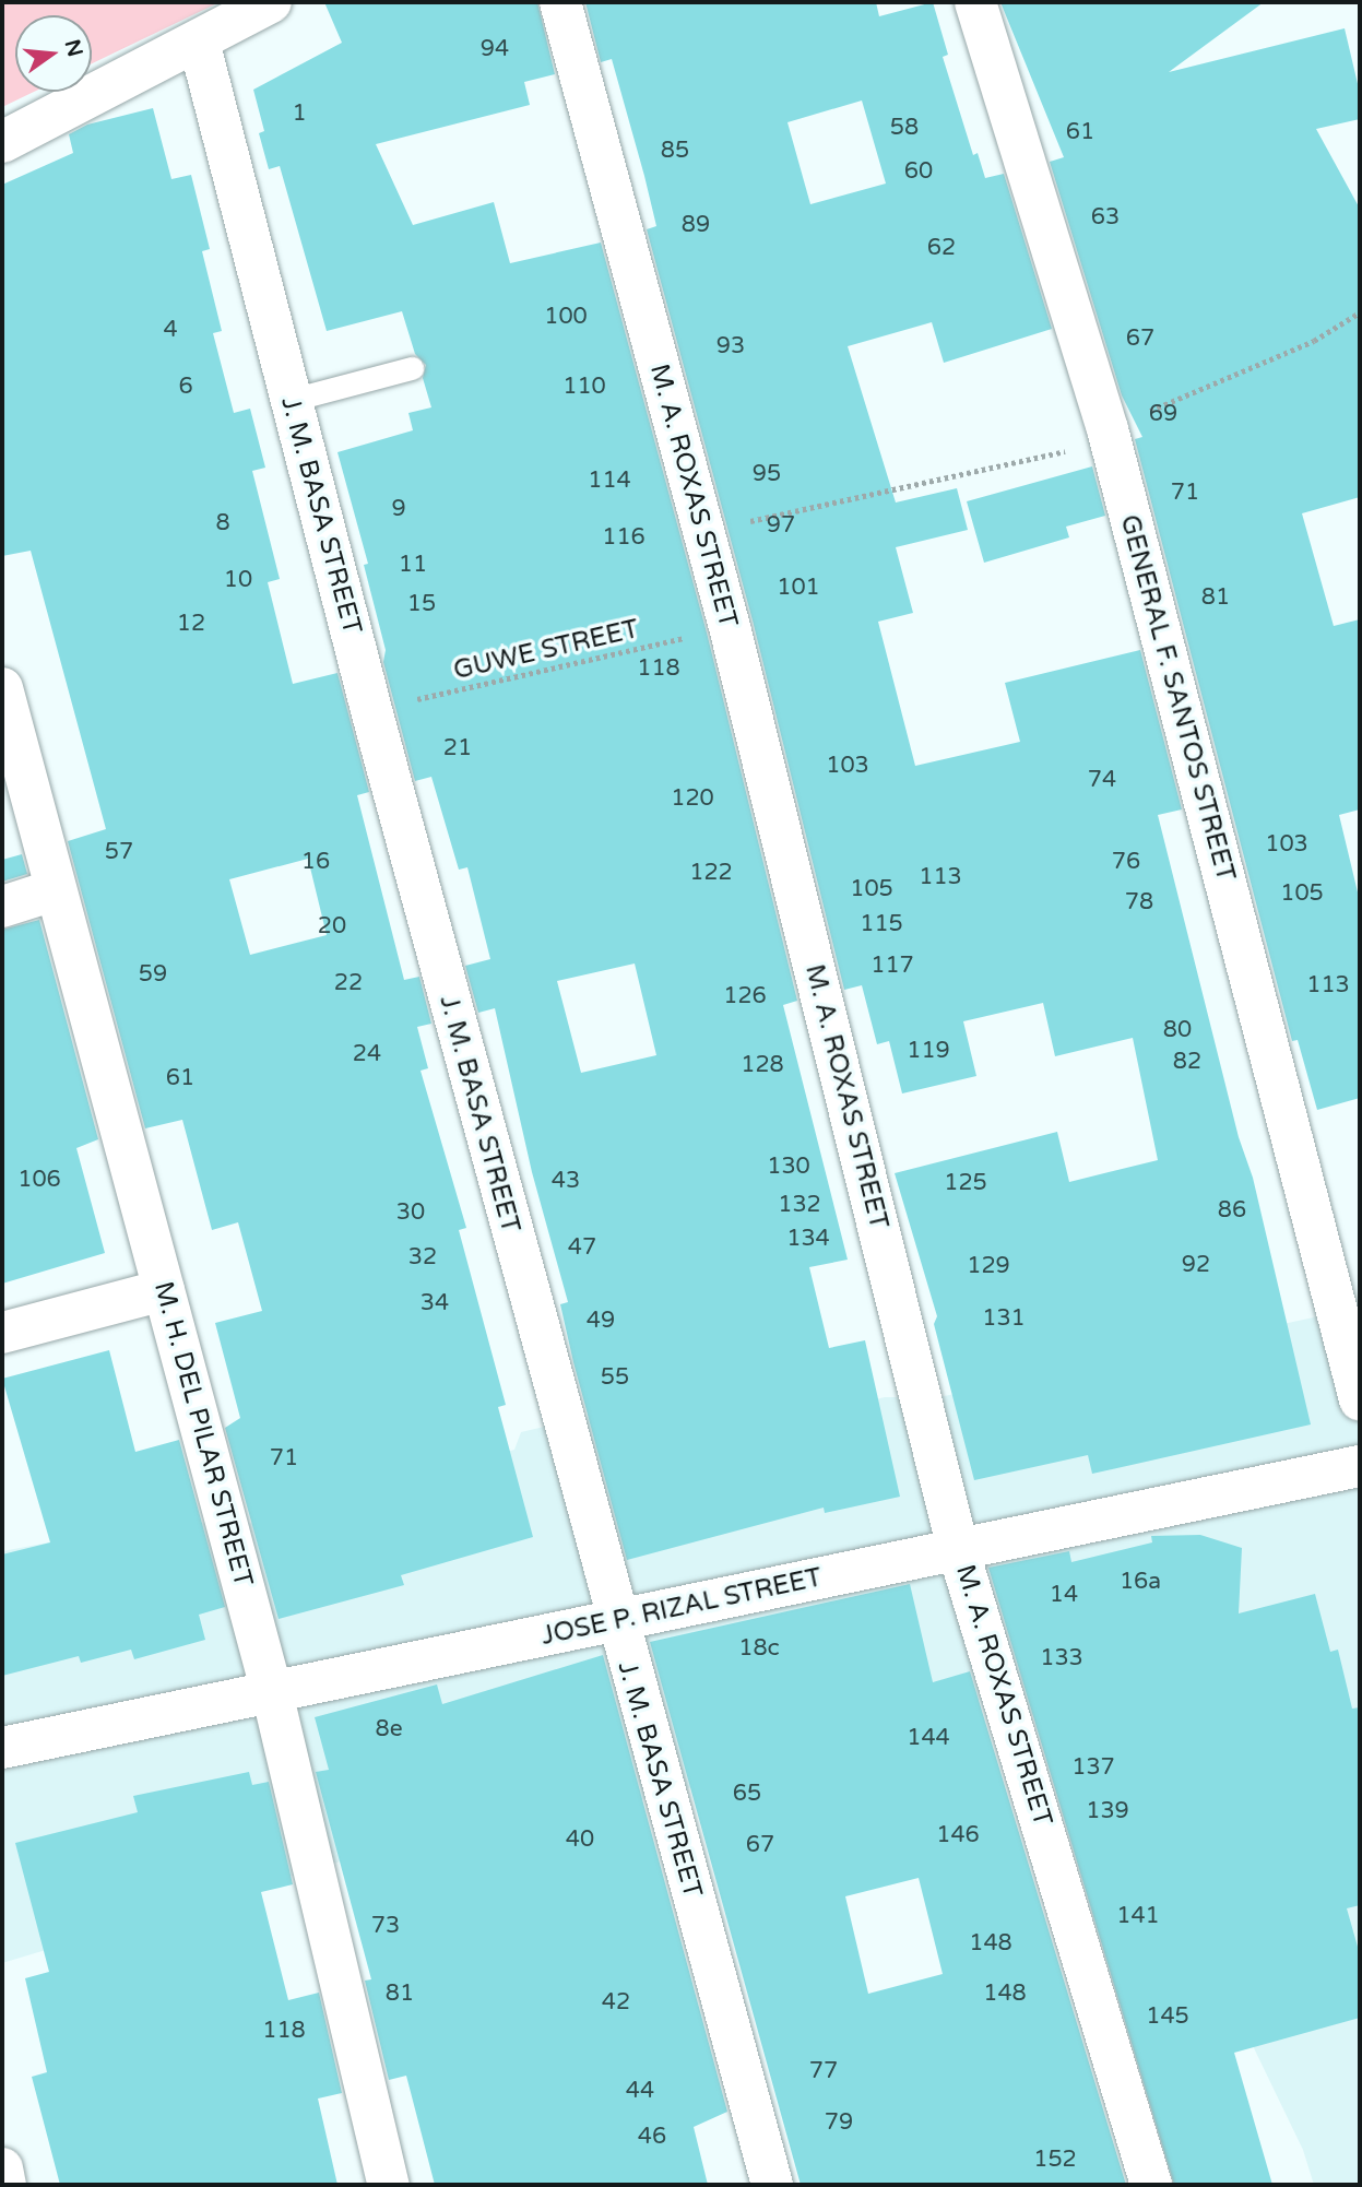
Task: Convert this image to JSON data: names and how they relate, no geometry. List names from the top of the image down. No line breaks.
{"streets":{"street":["M. A. ROXAS STREET","J. M. BASA STREET","GENERAL F. SANTOS STREET","M. H. DEL PILAR STREET","JOSE P. RIZAL STREET"],"path":["GUWE STREET"]},"crossings":[["M. A. ROXAS STREET","GUWE STREET"],["M. A. ROXAS STREET","JOSE P. RIZAL STREET"],["J. M. BASA STREET","GUWE STREET"],["J. M. BASA STREET","JOSE P. RIZAL STREET"],["M. H. DEL PILAR STREET","JOSE P. RIZAL STREET"]],"house_numbers":["94","1","58","61","85","60","63","89","62","100","4","67","93","6","110","69","95","114","71","9","8","97","116","11","10","101","81","15","12","118","21","103","74","120","103","57","16","76","122","113","105","105","78","115","20","117","59","22","113","126","80","119","24","82","128","61","130","106","43","125","132","86","30","134","47","32","92","129","34","131","49","55","71","16a","14","18c","133","8e","144","137","65","139","146","40","67","141","73","148","81","148","42","145","118","77","44","79","46","152"],"north":"right"}
